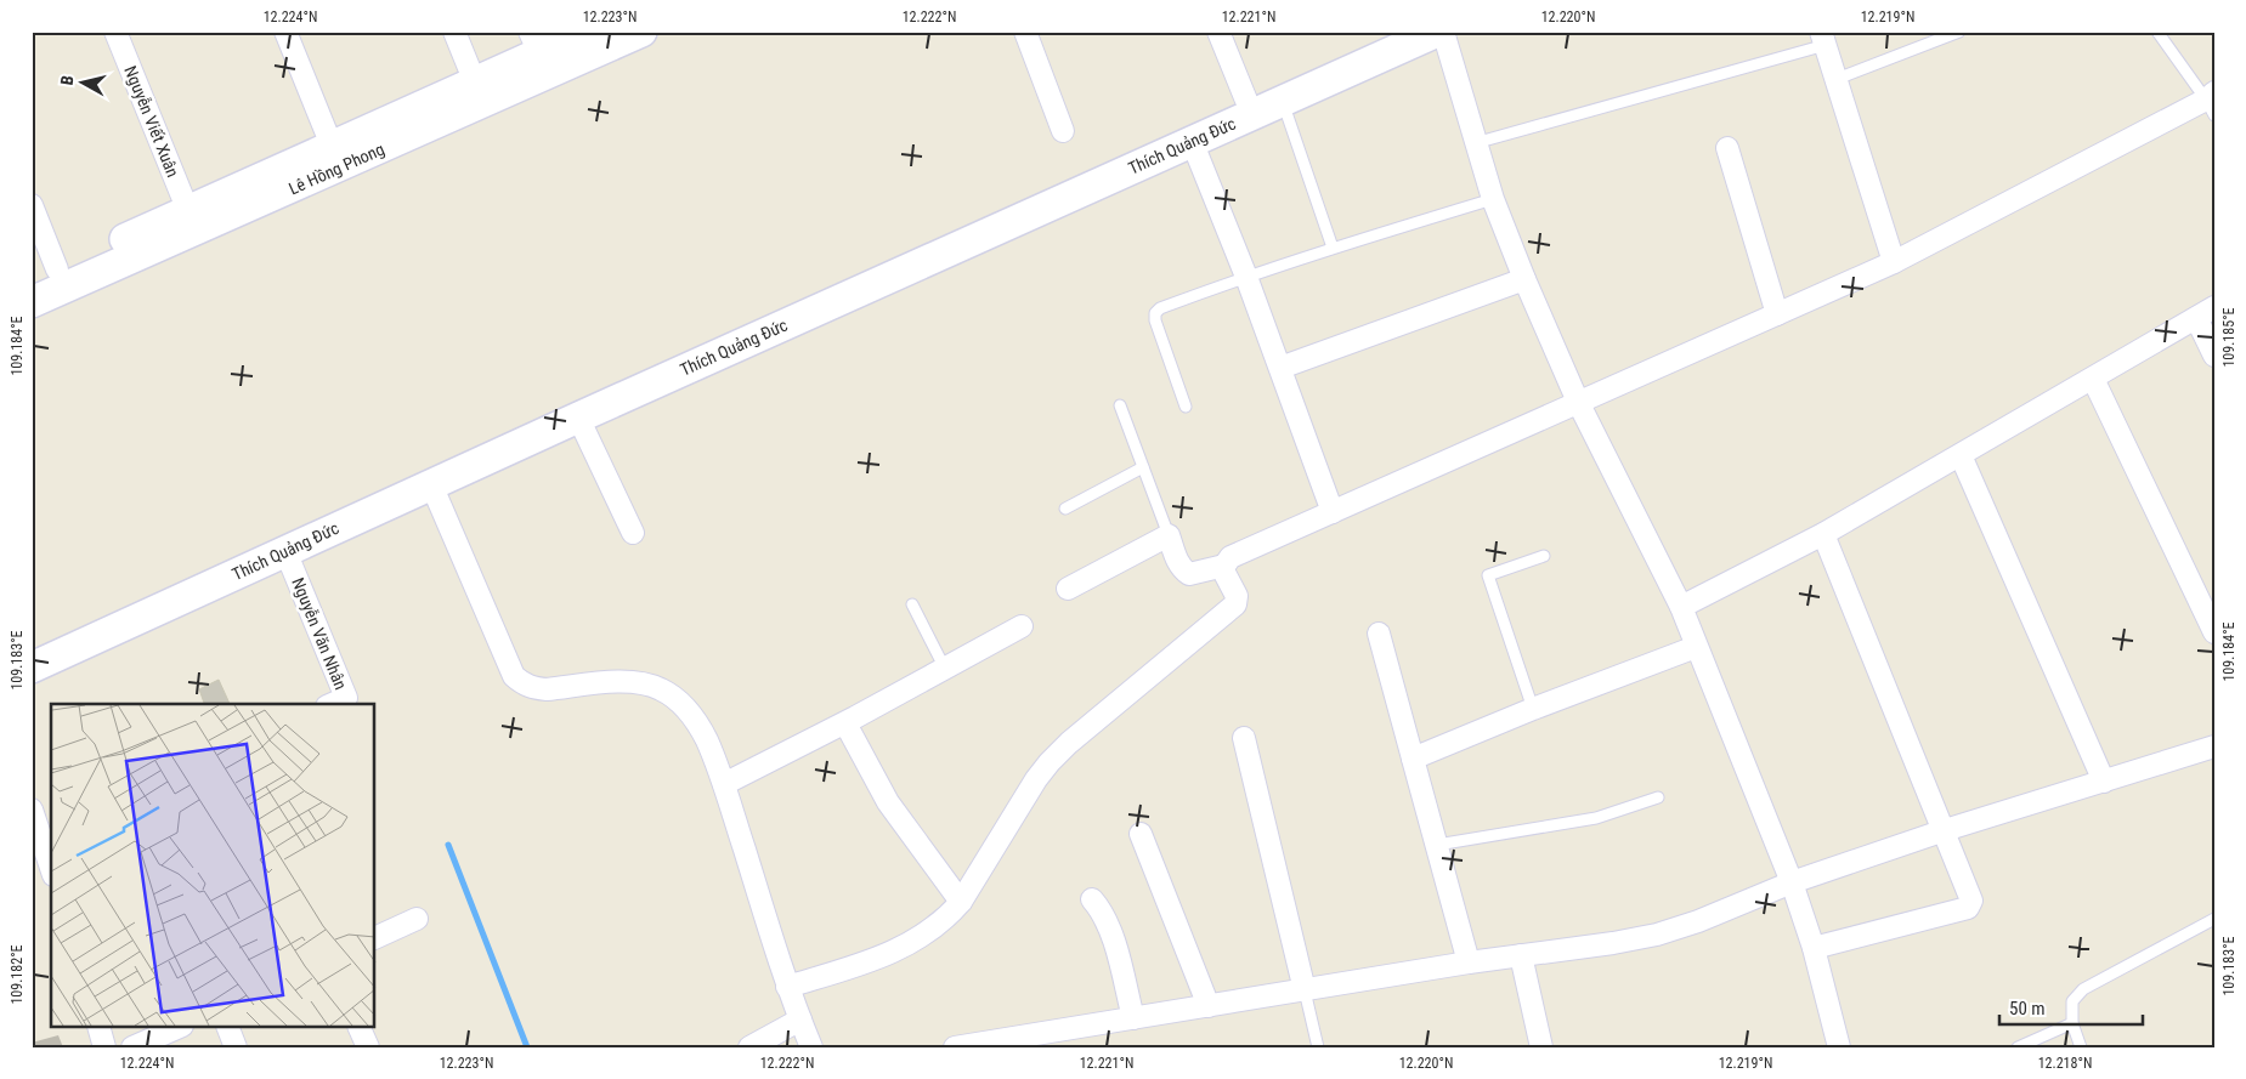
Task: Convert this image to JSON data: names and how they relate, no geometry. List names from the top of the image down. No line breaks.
{"streets":{"street":["Nguyễn Viết Xuân","Thích Quảng Đức","Lê Hồng Phong","Nguyễn Văn Nhân"]},"crossings":[["Nguyễn Viết Xuân","Lê Hồng Phong"],["Thích Quảng Đức","Nguyễn Văn Nhân"]],"scale_bar":"50 m","north":"left","coordinates":["12.224°N","12.223°N","12.222°N","12.221°N","12.220°N","12.219°N","109.185°E","109.184°E","109.183°E","109.182°E","12.218°N"]}
